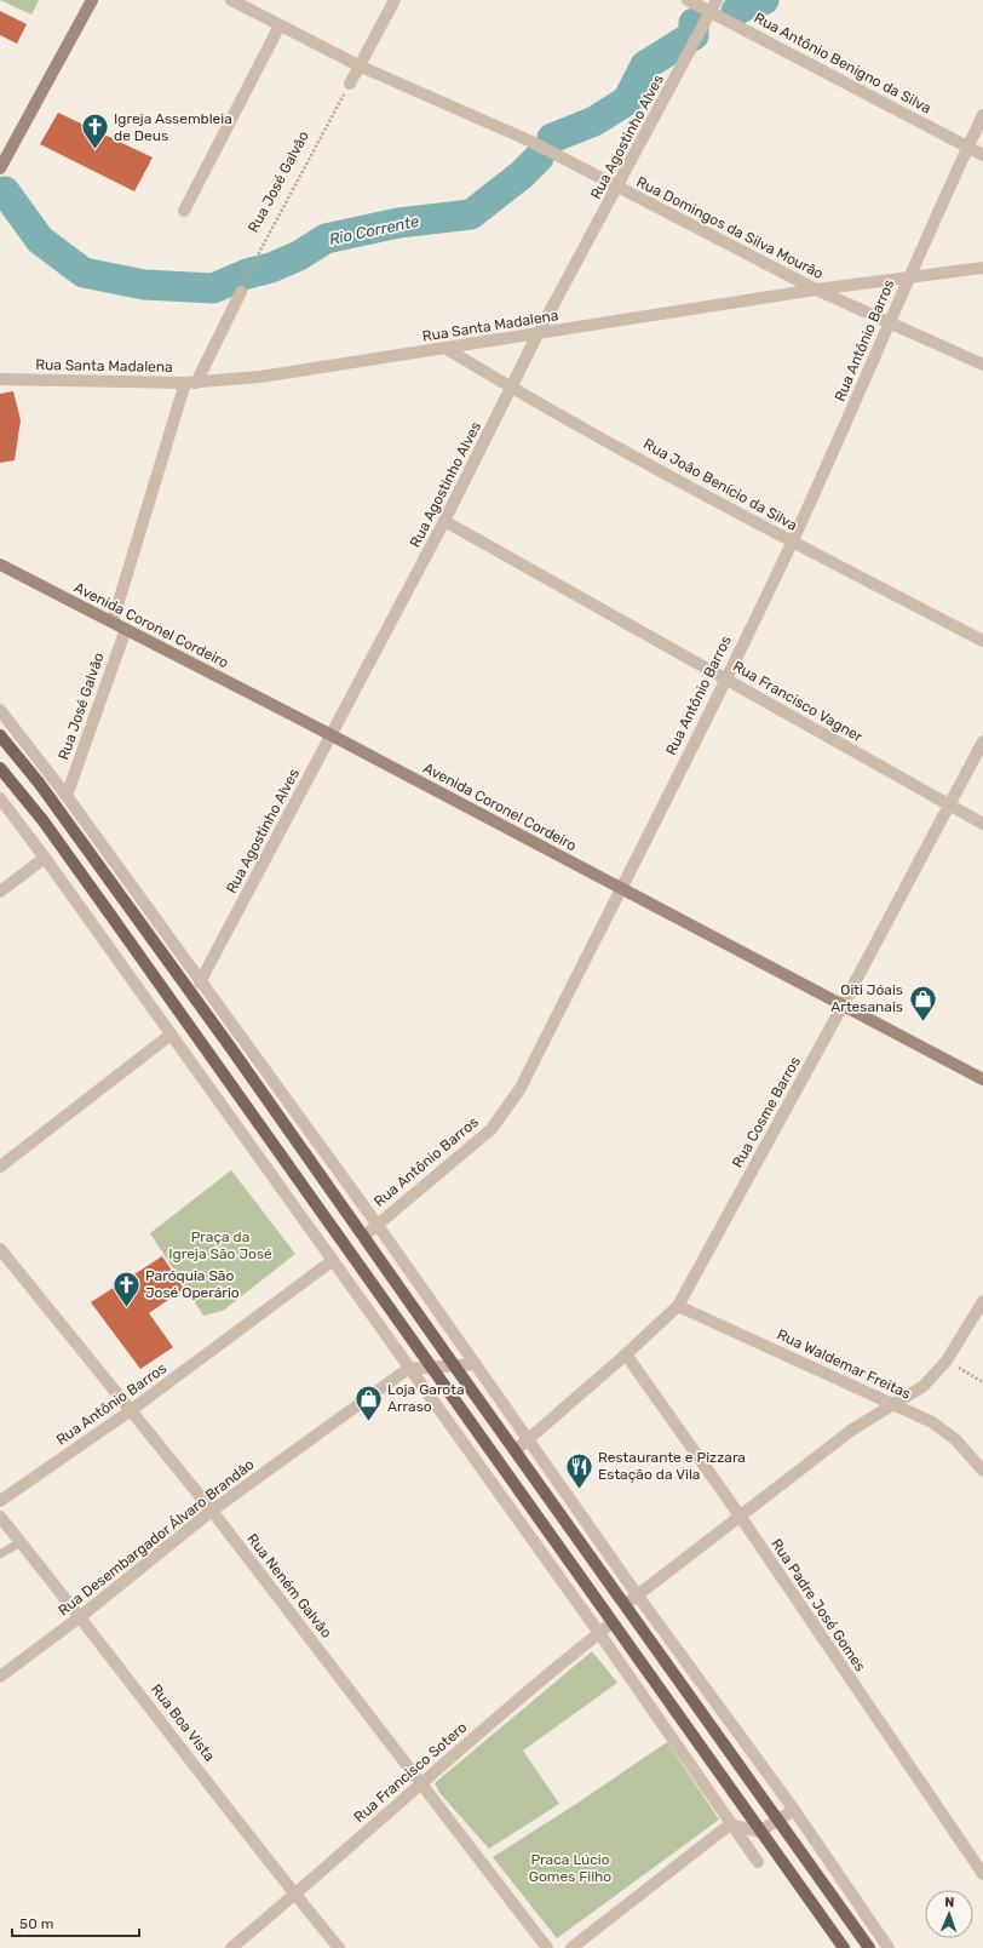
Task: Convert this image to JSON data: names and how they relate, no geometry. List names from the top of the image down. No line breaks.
{"streets":{"street":["Rua Antônio Benigno da Silva","Rua Agostinho Alves","Rua José Galvão","Rua Domingos da Silva Mourão","Rua Santa Madalena","Rua Antônio Barros","Rua João Benício da Silva","Avenida Coronel Cordeiro","Rua Francisco Vagner","Rua Cosme Barros","Rua Waldemar Freitas","Rua Desembargador Álvaro Brandão","Rua Neném Galvão","Rua Padre José Gomes","Rua Boa Vista","Rua Francisco Sotero"]},"crossings":[["Rua Antônio Benigno da Silva","Rua Agostinho Alves"],["Rua Antônio Benigno da Silva","Rua Antônio Barros"],["Rua Agostinho Alves","Rua Domingos da Silva Mourão"],["Rua Agostinho Alves","Rua Santa Madalena"],["Rua Agostinho Alves","Rua João Benício da Silva"],["Rua Agostinho Alves","Avenida Coronel Cordeiro"],["Rua Agostinho Alves","Rua Francisco Vagner"],["Rua José Galvão","Avenida Coronel Cordeiro"],["Rua Domingos da Silva Mourão","Rua Santa Madalena"],["Rua Domingos da Silva Mourão","Rua Antônio Barros"],["Rua Santa Madalena","Rua Antônio Barros"],["Rua Santa Madalena","Rua João Benício da Silva"],["Rua Antônio Barros","Rua João Benício da Silva"],["Rua Antônio Barros","Avenida Coronel Cordeiro"],["Rua Antônio Barros","Rua Francisco Vagner"],["Rua Antônio Barros","Rua Neném Galvão"],["Avenida Coronel Cordeiro","Rua Cosme Barros"],["Rua Francisco Vagner","Rua Cosme Barros"],["Rua Cosme Barros","Rua Waldemar Freitas"],["Rua Cosme Barros","Rua Padre José Gomes"],["Rua Desembargador Álvaro Brandão","Rua Neném Galvão"],["Rua Desembargador Álvaro Brandão","Rua Boa Vista"],["Rua Neném Galvão","Rua Francisco Sotero"],["Rua Boa Vista","Rua Francisco Sotero"]],"water":["Rio Corrente"],"parks":["Praça da Igreja São José","Praca Lúcio Gomes Filho"],"places":{"church":["Igreja Assembleia de Deus","Paróquia São José Operário"],"shop":["Oiti Jóais Artesanais","Loja Garota Arraso"],"restaurant":["Restaurante e Pizzara Estação da Vila"]},"scale_bar":"50 m","north":"top"}
